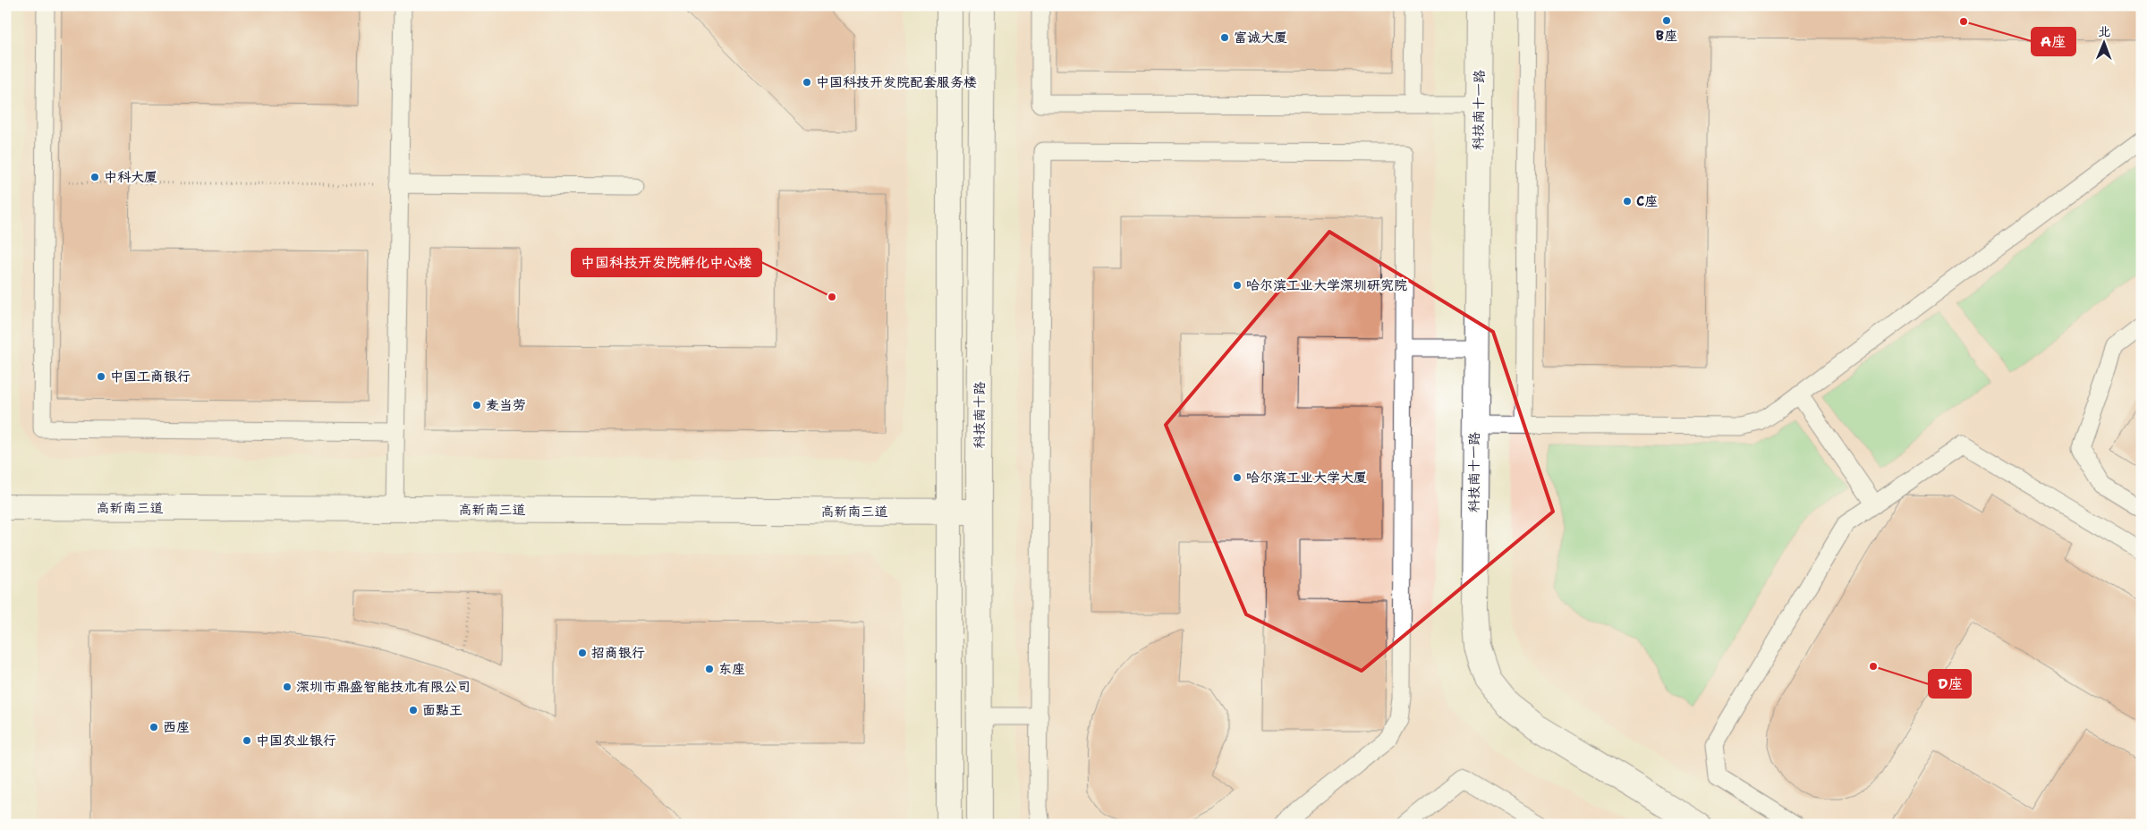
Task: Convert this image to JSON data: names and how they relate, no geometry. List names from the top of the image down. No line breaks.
{"streets":{"street":["科技南十一路","科技南十路","高新南三道"]},"crossings":[["科技南十路","高新南三道"]],"places":["B座","A座","富诚大厦","中国科技开发院配套服务楼","中科大厦","C座","哈尔滨工业大学深圳研究院","中国科技开发院孵化中心楼","中国工商银行","麦当劳","哈尔滨工业大学大厦","招商银行","D座","东座","深圳市鼎盛智能技术有限公司","面點王","西座","中国农业银行"],"north":"top"}
